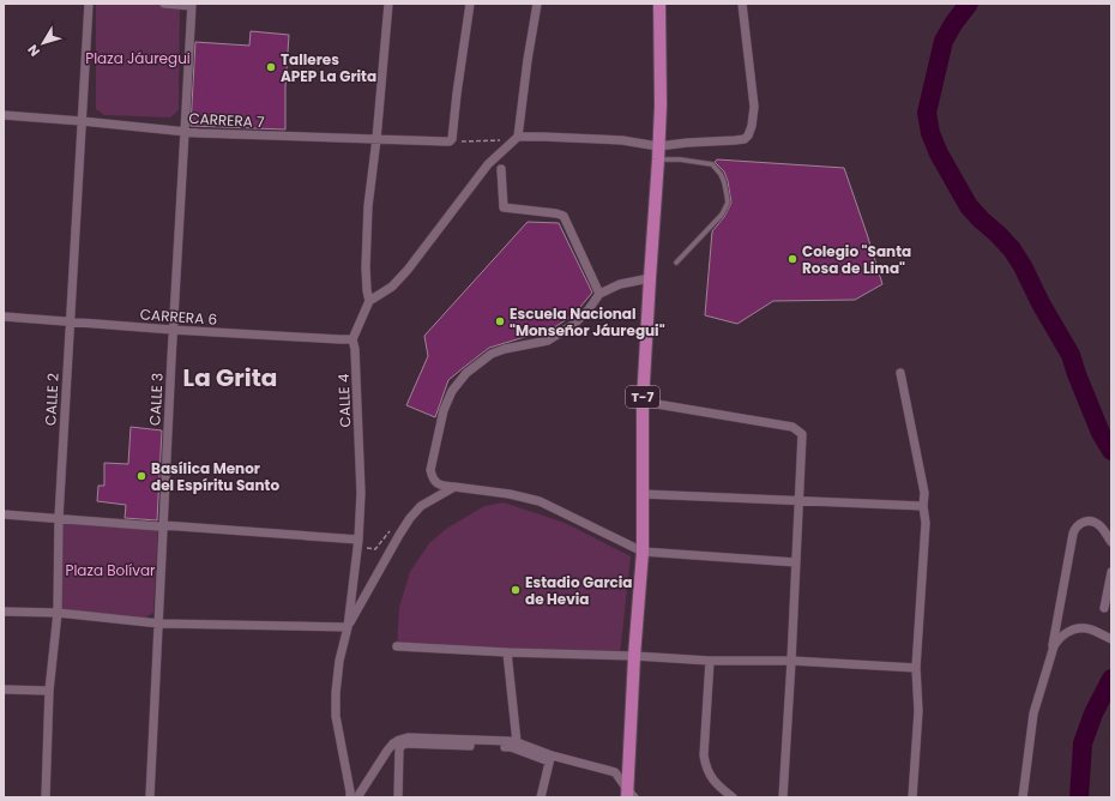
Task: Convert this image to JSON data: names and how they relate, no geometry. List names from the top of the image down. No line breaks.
{"streets":{"main road":["T-7"],"street":["CARRERA 7","CARRERA 6","CALLE 2","CALLE 3","CALLE 4"]},"crossings":[["CARRERA 7","CALLE 2"],["CARRERA 7","CALLE 3"],["CARRERA 6","CALLE 2"],["CARRERA 6","CALLE 3"],["CARRERA 6","CALLE 4"]],"districts":["La Grita"],"parks":["Plaza Jáuregui","Plaza Bolívar"],"places":["Talleres APEP La Grita","Colegio \"Santa Rosa de Lima\"","Escuela Nacional \"Monseñor Jáuregui\"","Basílica Menor del Espíritu Santo","Estadio Garcia de Hevia"],"north":"bottom left"}
